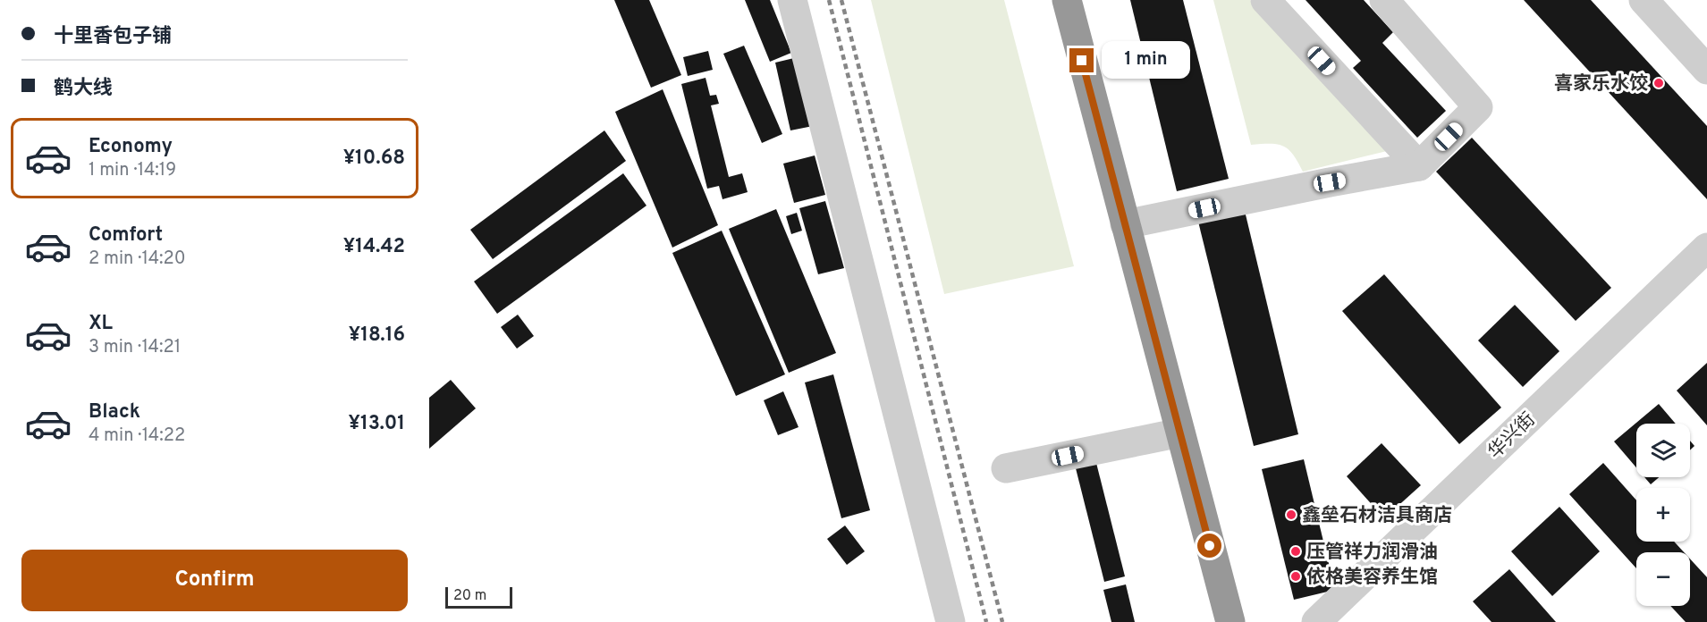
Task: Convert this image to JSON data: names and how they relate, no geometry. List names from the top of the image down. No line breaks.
{"streets":{"street":["华兴街"]},"places":["喜家乐水饺","鑫垒石材洁具商店","压管祥力润滑油","依格美容养生馆"],"scale_bar":"20 m","page":{"banner":["十里香包子铺","鹤大线"],"bubble":"1 min","list":[{"name":"Economy","note":"1 min · 14:19","value":"¥10.68"},{"name":"Comfort","note":"2 min · 14:20","value":"¥14.42"},{"name":"XL","note":"3 min · 14:21","value":"¥18.16"},{"name":"Black","note":"4 min · 14:22","value":"¥13.01"}],"map_buttons":["+","−"],"buttons":"Confirm","scale":"20 m"}}
